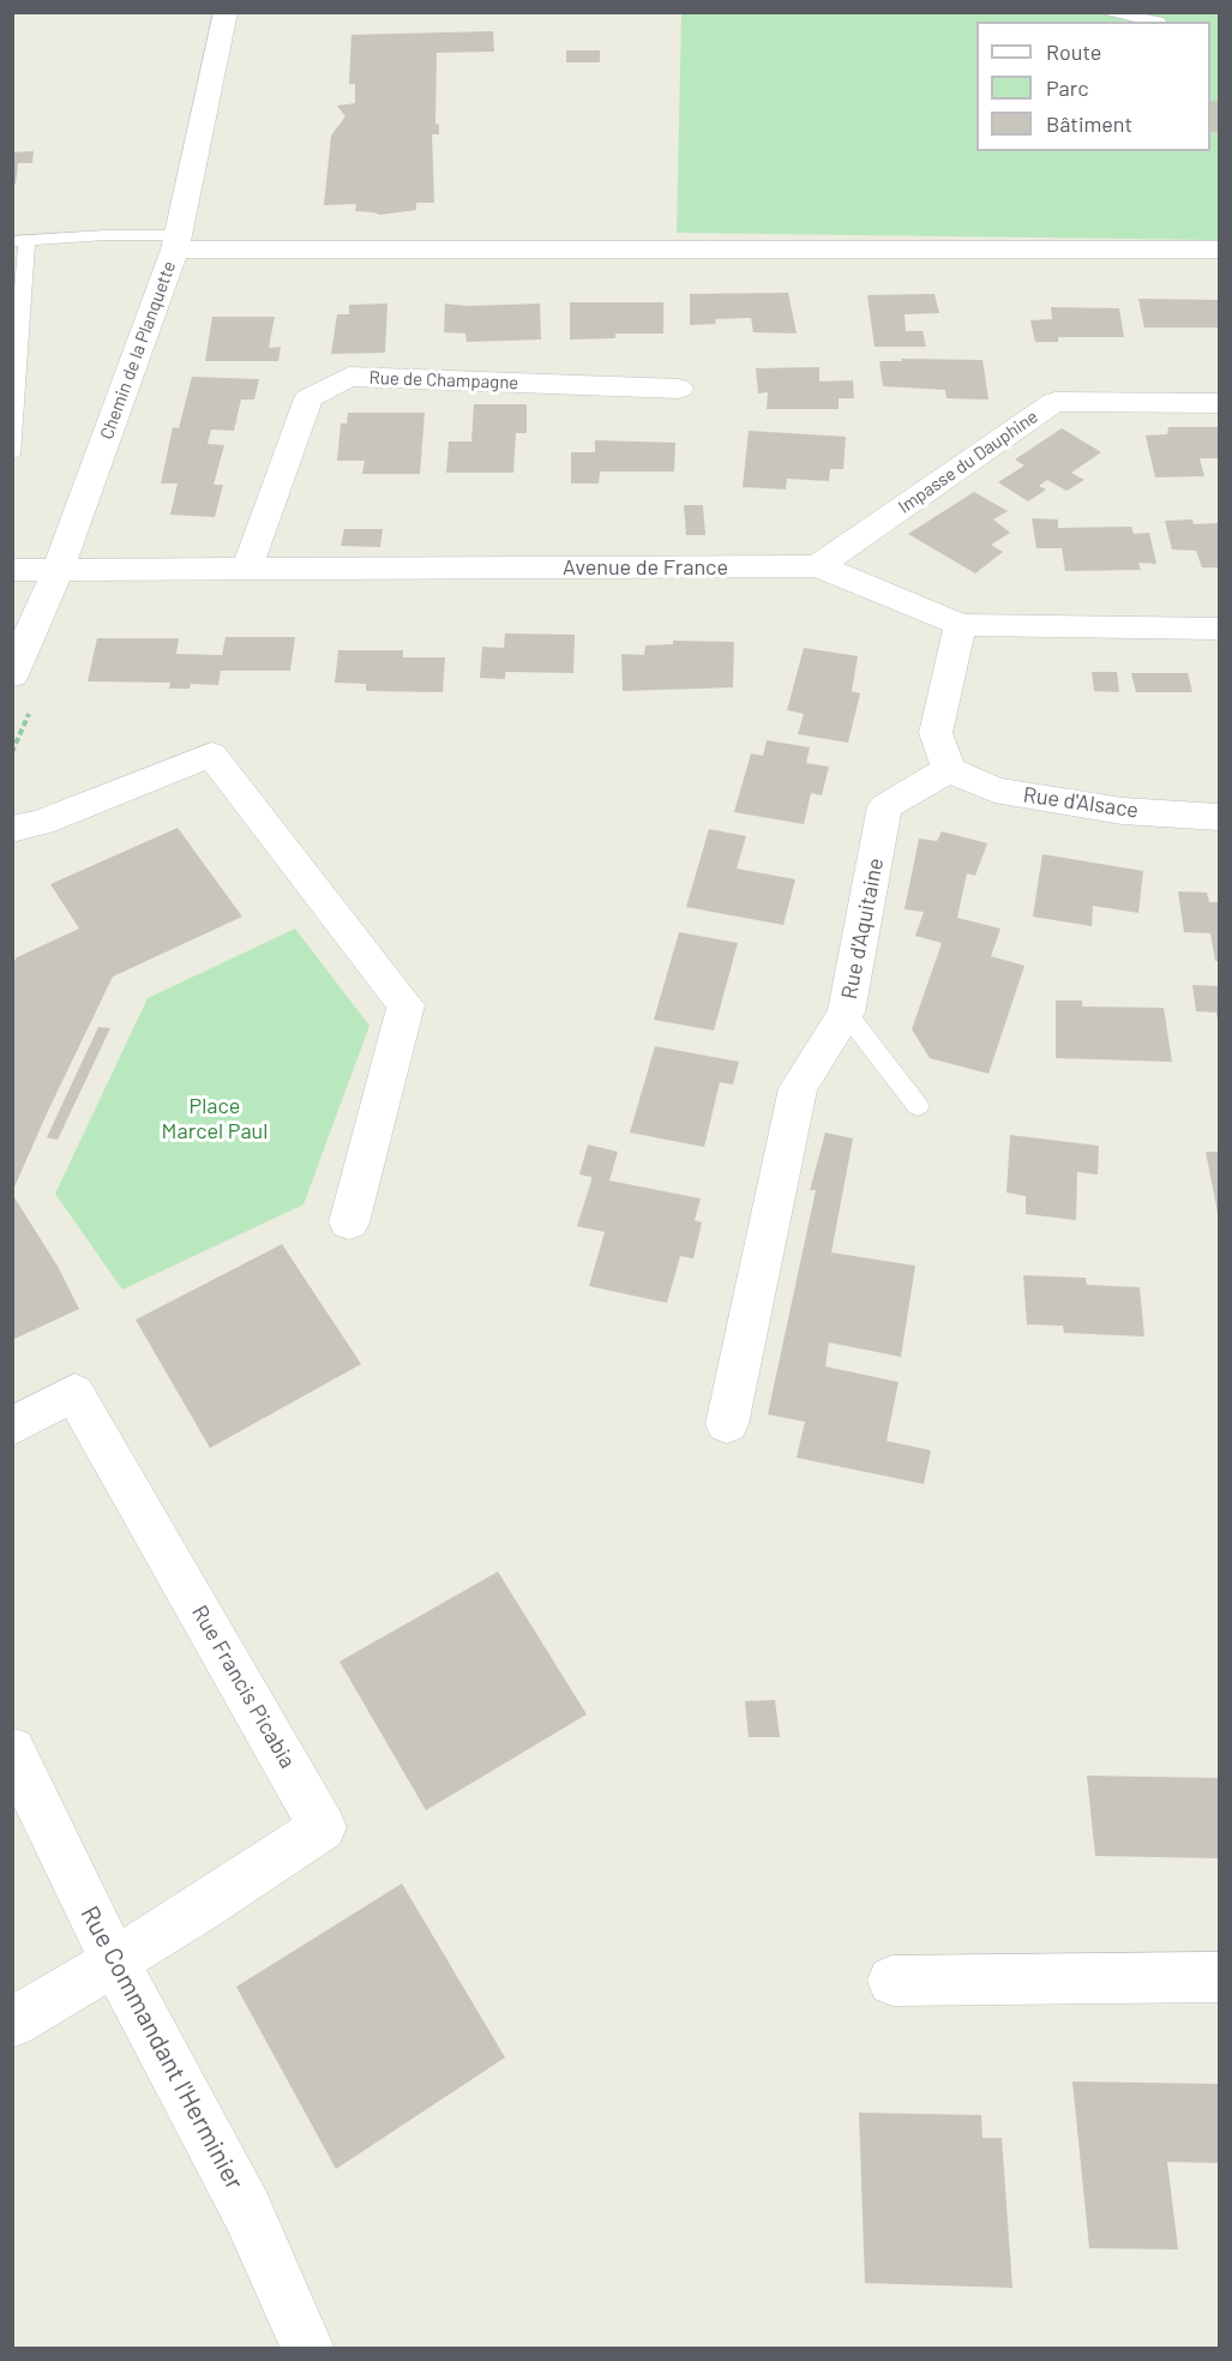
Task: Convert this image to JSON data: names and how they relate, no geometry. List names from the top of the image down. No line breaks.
{"streets":{"street":["Chemin de la Planquette","Rue de Champagne","Impasse du Dauphine","Avenue de France","Rue d'Alsace","Rue d'Aquitaine","Rue Francis Picabia","Rue Commandant l'Herminier"]},"crossings":[["Chemin de la Planquette","Avenue de France"],["Rue de Champagne","Avenue de France"],["Impasse du Dauphine","Avenue de France"],["Rue d'Alsace","Rue d'Aquitaine"],["Rue Francis Picabia","Rue Commandant l'Herminier"]],"parks":["Place Marcel Paul"],"legend":["Route","Parc","Bâtiment"]}
